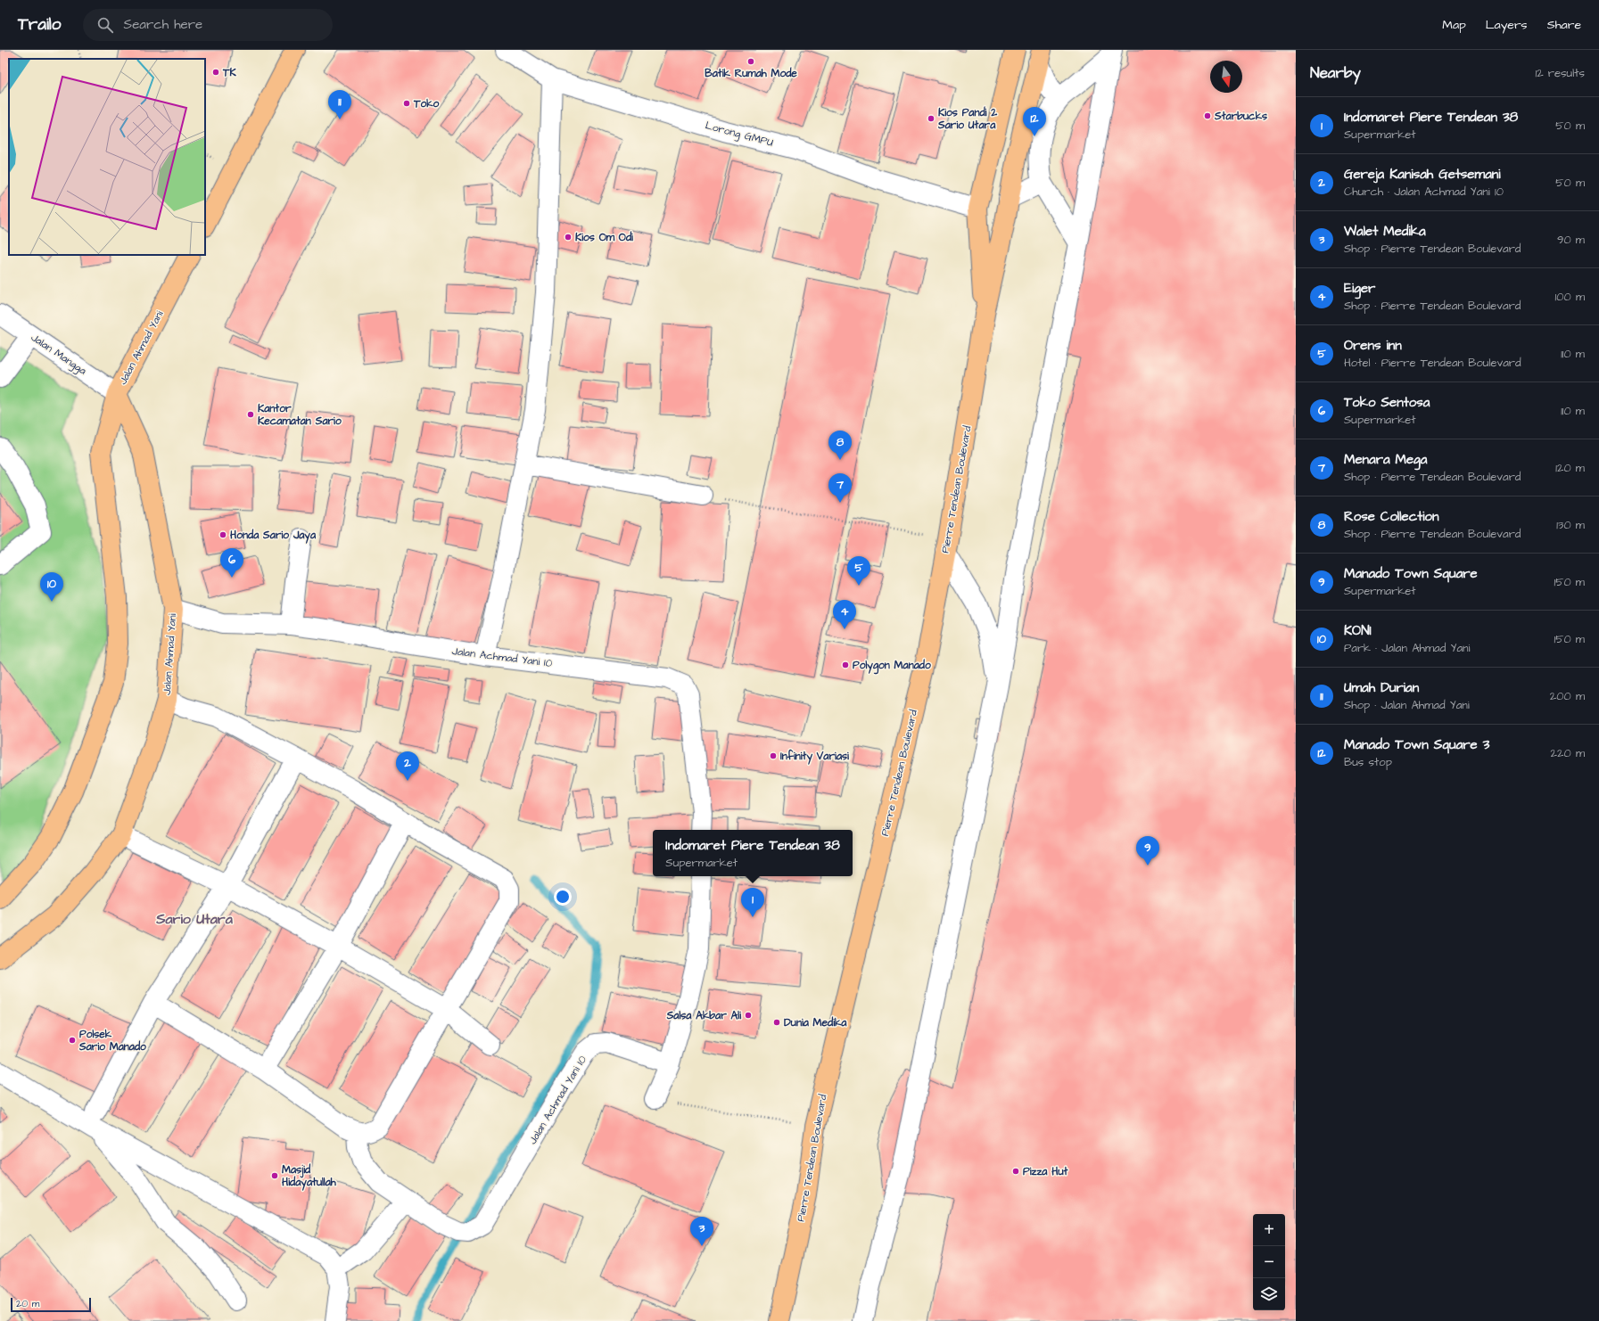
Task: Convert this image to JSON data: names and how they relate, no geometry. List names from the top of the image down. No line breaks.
{"streets":{"main road":["Jalan Ahmad Yani","Pierre Tendean Boulevard"],"street":["Lorong GMPU","Jalan Mangga","Jalan Achmad Yani 10"]},"crossings":[["Jalan Ahmad Yani","Jalan Mangga"],["Jalan Ahmad Yani","Jalan Achmad Yani 10"]],"districts":["Sario Utara"],"places":["Batik Rumah Mode","TK","Toko","Starbucks","Kios Pandi 2 Sario Utara","Kios Om Odi","Kantor Kecamatan Sario","Honda Sario Jaya","Polygon Manado","Infinity Variasi","Salsa Akbar Ali","Dunia Medika","Polsek Sario Manado","Pizza Hut","Masjid Hidayatullah"],"scale_bar":"20 m","north":"bottom","page":{"header":"Trailo","search":"Search here","nav":["Map","Layers","Share"],"heading":["Nearby","12 results"],"pins":["11","12","8","7","6","5","10","4","2","9","1","3"],"list":[{"mark":"1","name":"Indomaret Piere Tendean 38","note":"Supermarket","value":"50 m"},{"mark":"2","name":"Gereja Kanisah Getsemani","note":"Church · Jalan Achmad Yani 10","value":"50 m"},{"mark":"3","name":"Walet Medika","note":"Shop · Pierre Tendean Boulevard","value":"90 m"},{"mark":"4","name":"Eiger","note":"Shop · Pierre Tendean Boulevard","value":"100 m"},{"mark":"5","name":"Orens inn","note":"Hotel · Pierre Tendean Boulevard","value":"110 m"},{"mark":"6","name":"Toko Sentosa","note":"Supermarket","value":"110 m"},{"mark":"7","name":"Menara Mega","note":"Shop · Pierre Tendean Boulevard","value":"120 m"},{"mark":"8","name":"Rose Collection","note":"Shop · Pierre Tendean Boulevard","value":"130 m"},{"mark":"9","name":"Manado Town Square","note":"Supermarket","value":"150 m"},{"mark":"10","name":"KONI","note":"Park · Jalan Ahmad Yani","value":"150 m"},{"mark":"11","name":"Umah Durian","note":"Shop · Jalan Ahmad Yani","value":"200 m"},{"mark":"12","name":"Manado Town Square 3","note":"Bus stop","value":"220 m"}],"popup":["Indomaret Piere Tendean 38","Supermarket"],"map_buttons":["+","−"],"scale":"20 m"}}
